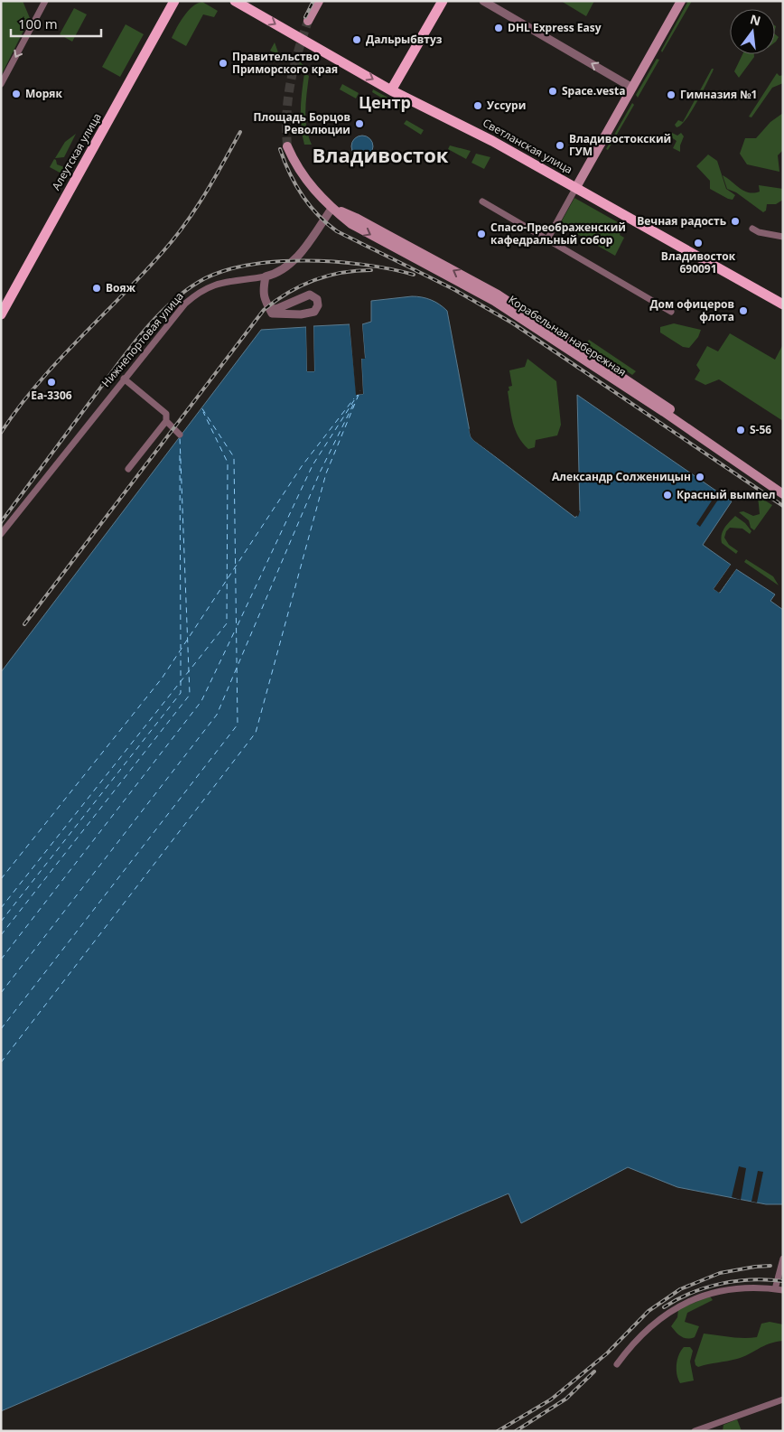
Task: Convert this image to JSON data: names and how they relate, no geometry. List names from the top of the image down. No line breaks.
{"streets":{"main road":["Светланская улица","Алеутская улица","Корабельная набережная"],"street":["Нижнепортовая улица"]},"crossings":[["Корабельная набережная","Нижнепортовая улица"]],"districts":["Центр","Владивосток"],"places":["DHL Express Easy","Дальрыбвтуз","Правительство Приморского края","Space.vesta","Моряк","Гимназия №1","Уссури","Площадь Борцов Революции","Владивостокский ГУМ","Вечная радость","Спасо-Преображенский кафедральный собор","Владивосток 690091","Вояж","Дом офицеров флота","Еа-3306","S-56","Александр Солженицын","Красный вымпел"],"scale_bar":"100 m","north":"top"}
